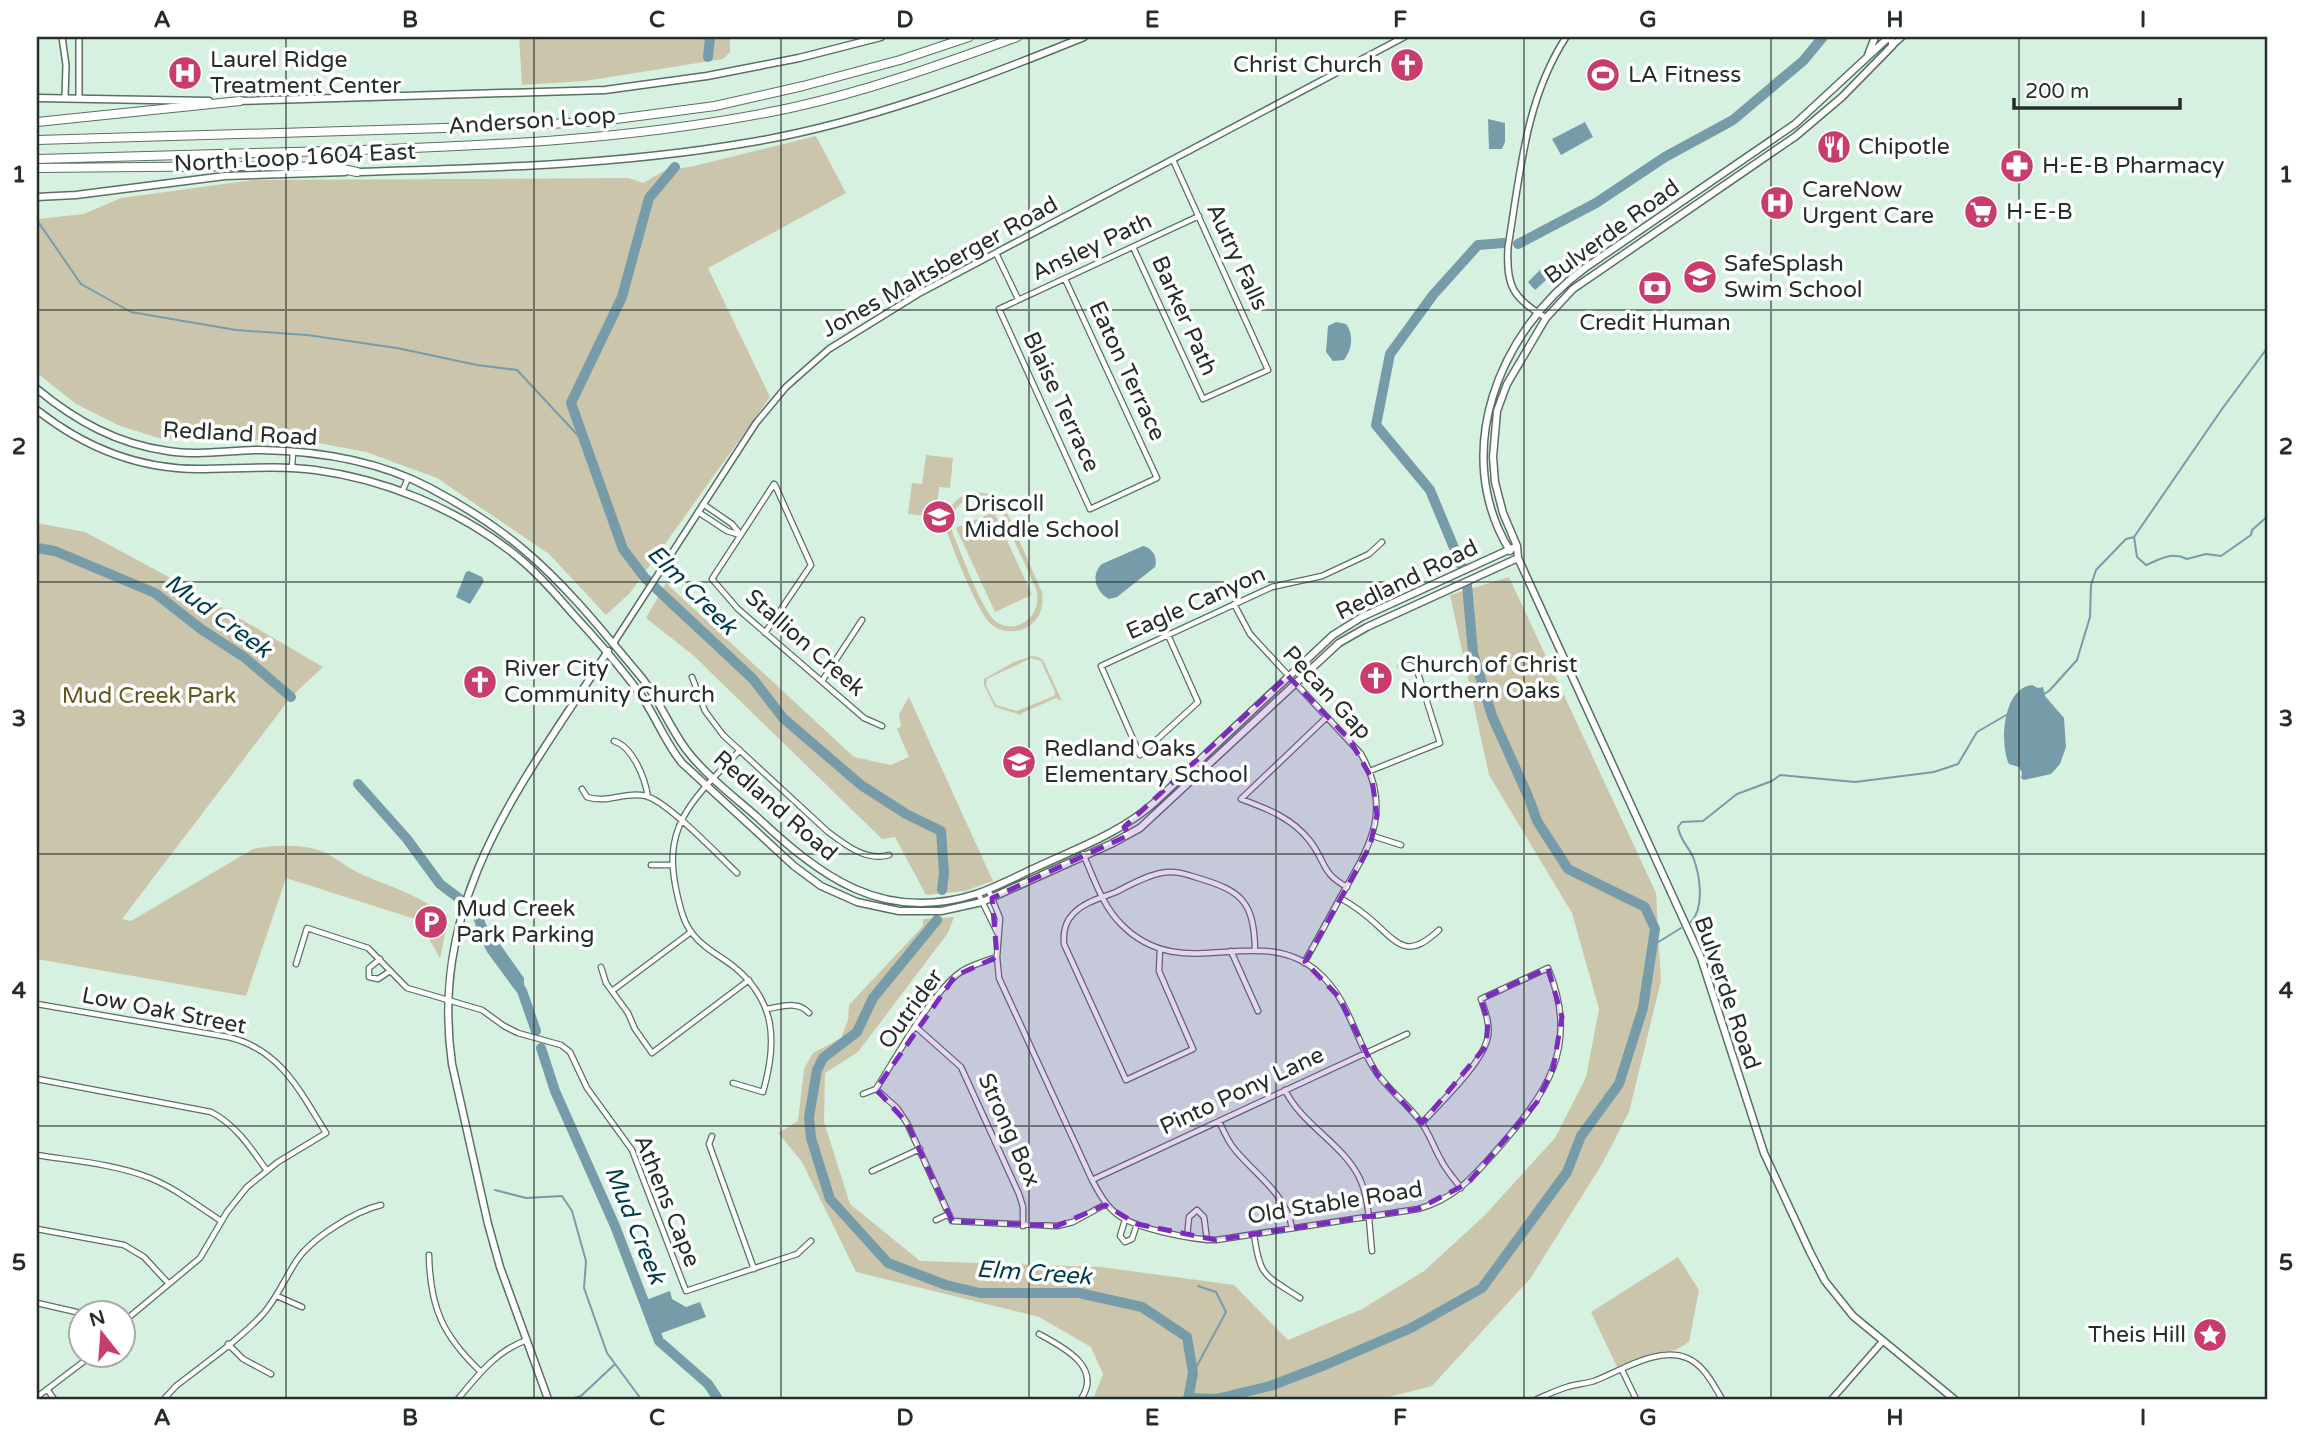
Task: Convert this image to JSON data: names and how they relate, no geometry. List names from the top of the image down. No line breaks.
{"streets":{"highway":["Anderson Loop"],"main road":["North Loop 1604 East","Bulverde Road","Jones Maltsberger Road","Redland Road"],"street":["Ansley Path","Autry Falls","Barker Path","Eaton Terrace","Blaise Terrace","Eagle Canyon","Stallion Creek","Pecan Gap","Outrider","Low Oak Street","Pinto Pony Lane","Strong Box","Athens Cape","Old Stable Road"]},"crossings":[["Bulverde Road","Redland Road"],["Ansley Path","Autry Falls"],["Ansley Path","Barker Path"],["Ansley Path","Eaton Terrace"],["Ansley Path","Blaise Terrace"],["Autry Falls","Jones Maltsberger Road"],["Autry Falls","Barker Path"],["Jones Maltsberger Road","Redland Road"],["Jones Maltsberger Road","Athens Cape"],["Eaton Terrace","Blaise Terrace"],["Redland Road","Pecan Gap"],["Redland Road","Old Stable Road"],["Eagle Canyon","Pecan Gap"],["Outrider","Strong Box"],["Outrider","Old Stable Road"],["Pinto Pony Lane","Old Stable Road"]],"water":["Elm Creek","Mud Creek"],"parks":["Mud Creek Park"],"places":{"church":["Christ Church","Church of Christ Northern Oaks","River City Community Church"],"hospital":["Laurel Ridge Treatment Center","CareNow Urgent Care"],"sports":["LA Fitness"],"restaurant":["Chipotle"],"pharmacy":["H-E-B Pharmacy"],"supermarket":["H-E-B"],"school or university":["SafeSplash Swim School","Driscoll Middle School","Redland Oaks Elementary School"],"bank":["Credit Human"],"parking":["Mud Creek Park Parking"],"place":["Theis Hill"]},"scale_bar":"200 m","north":"top","grid":{"columns":["A","B","C","D","E","F","G","H","I"],"rows":["1","2","3","4","5"]}}
